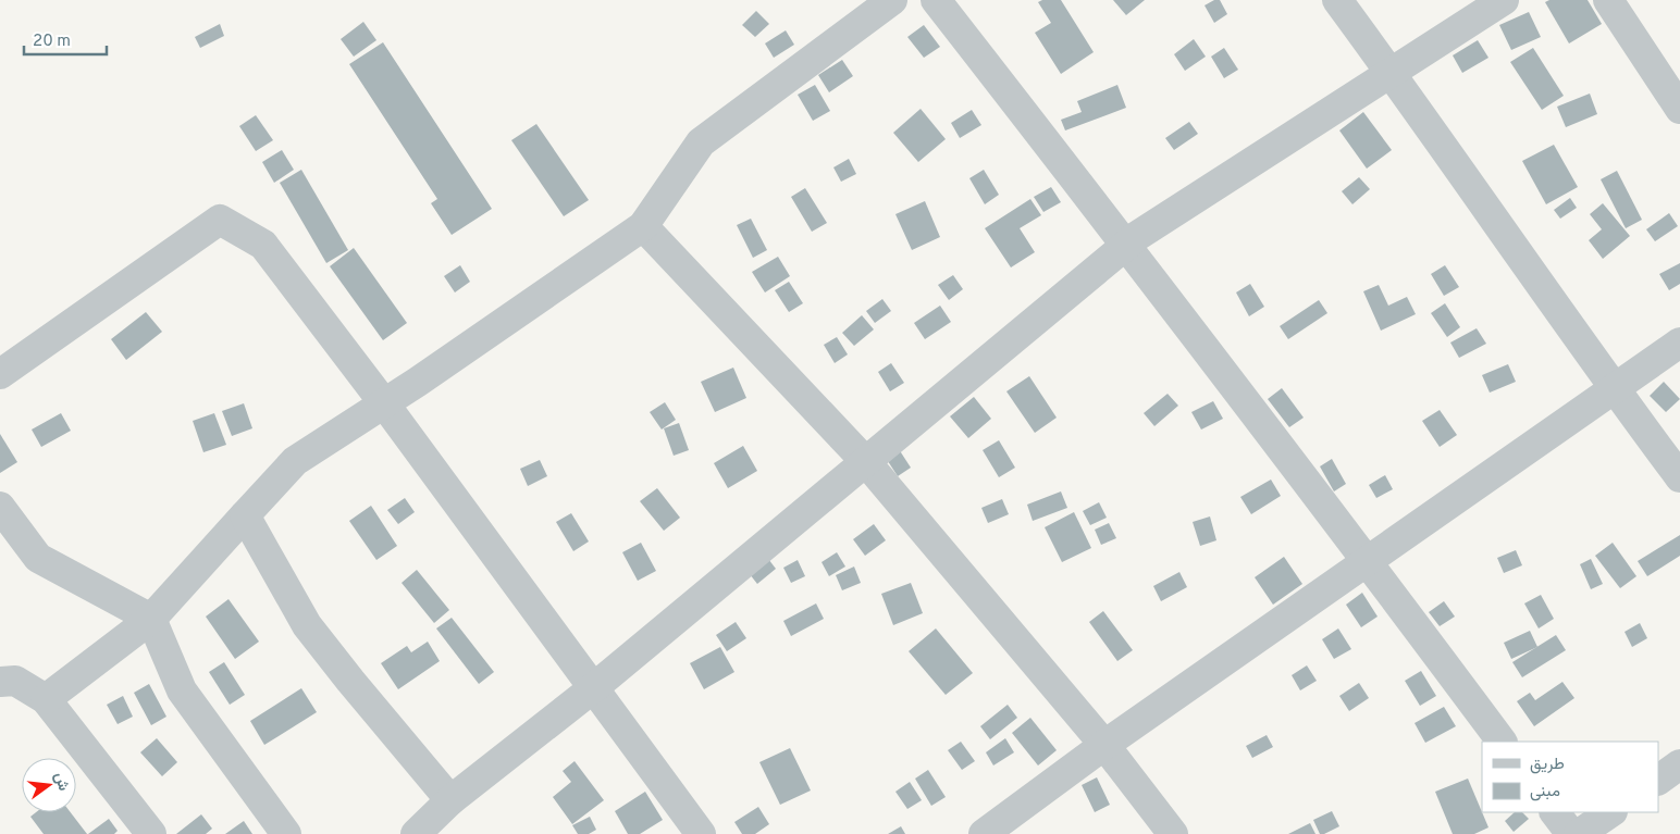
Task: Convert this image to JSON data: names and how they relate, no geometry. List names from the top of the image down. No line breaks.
{"legend":["طريق","مبنى"],"scale_bar":"20 m","north":"right"}
